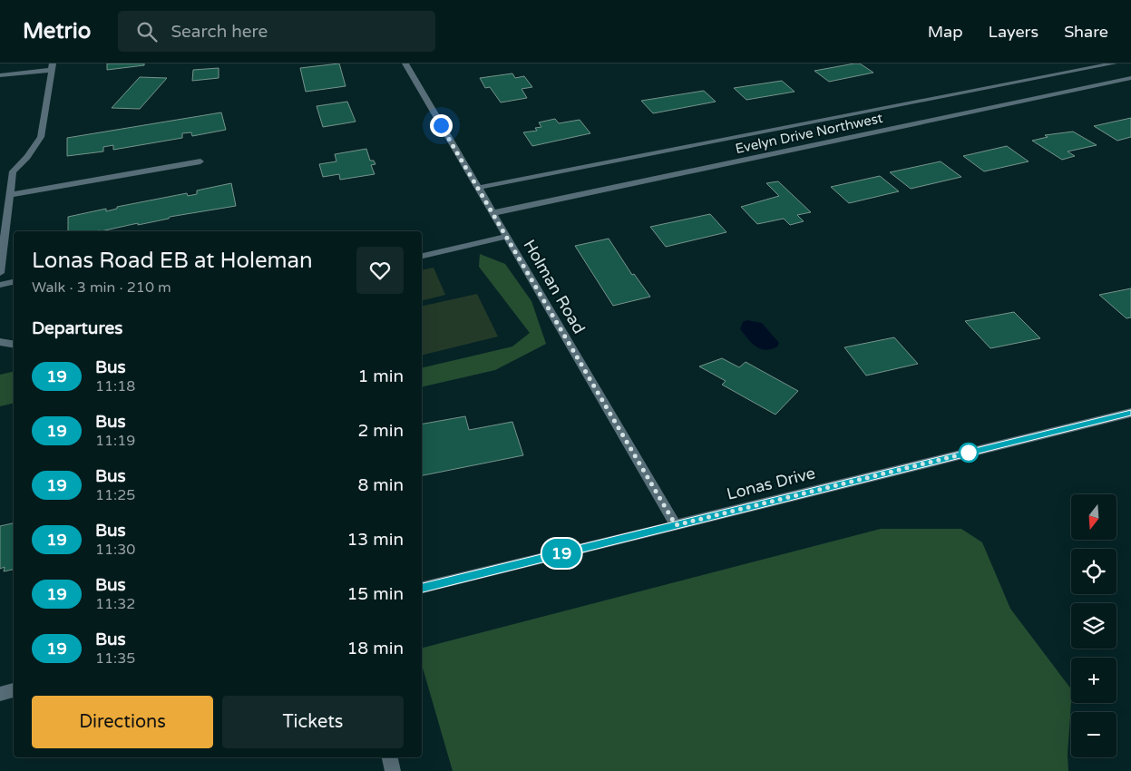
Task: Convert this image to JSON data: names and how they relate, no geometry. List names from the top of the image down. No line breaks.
{"streets":{"street":["Evelyn Drive Northwest","Holman Road","Lonas Drive"]},"crossings":[["Evelyn Drive Northwest","Holman Road"],["Holman Road","Lonas Drive"]],"lines":["bus line 19"],"north":"bottom","page":{"header":"Metrio","search":"Search here","nav":["Map","Layers","Share"],"on_map":"19","heading":[["Lonas Road EB at Holeman","Walk · 3 min · 210 m"],"Departures"],"list":[{"mark":"19","name":"Bus","note":"11:18","value":"1 min"},{"mark":"19","name":"Bus","note":"11:19","value":"2 min"},{"mark":"19","name":"Bus","note":"11:25","value":"8 min"},{"mark":"19","name":"Bus","note":"11:30","value":"13 min"},{"mark":"19","name":"Bus","note":"11:32","value":"15 min"},{"mark":"19","name":"Bus","note":"11:35","value":"18 min"}],"map_buttons":["+","−"],"buttons":["Directions","Tickets"]}}
